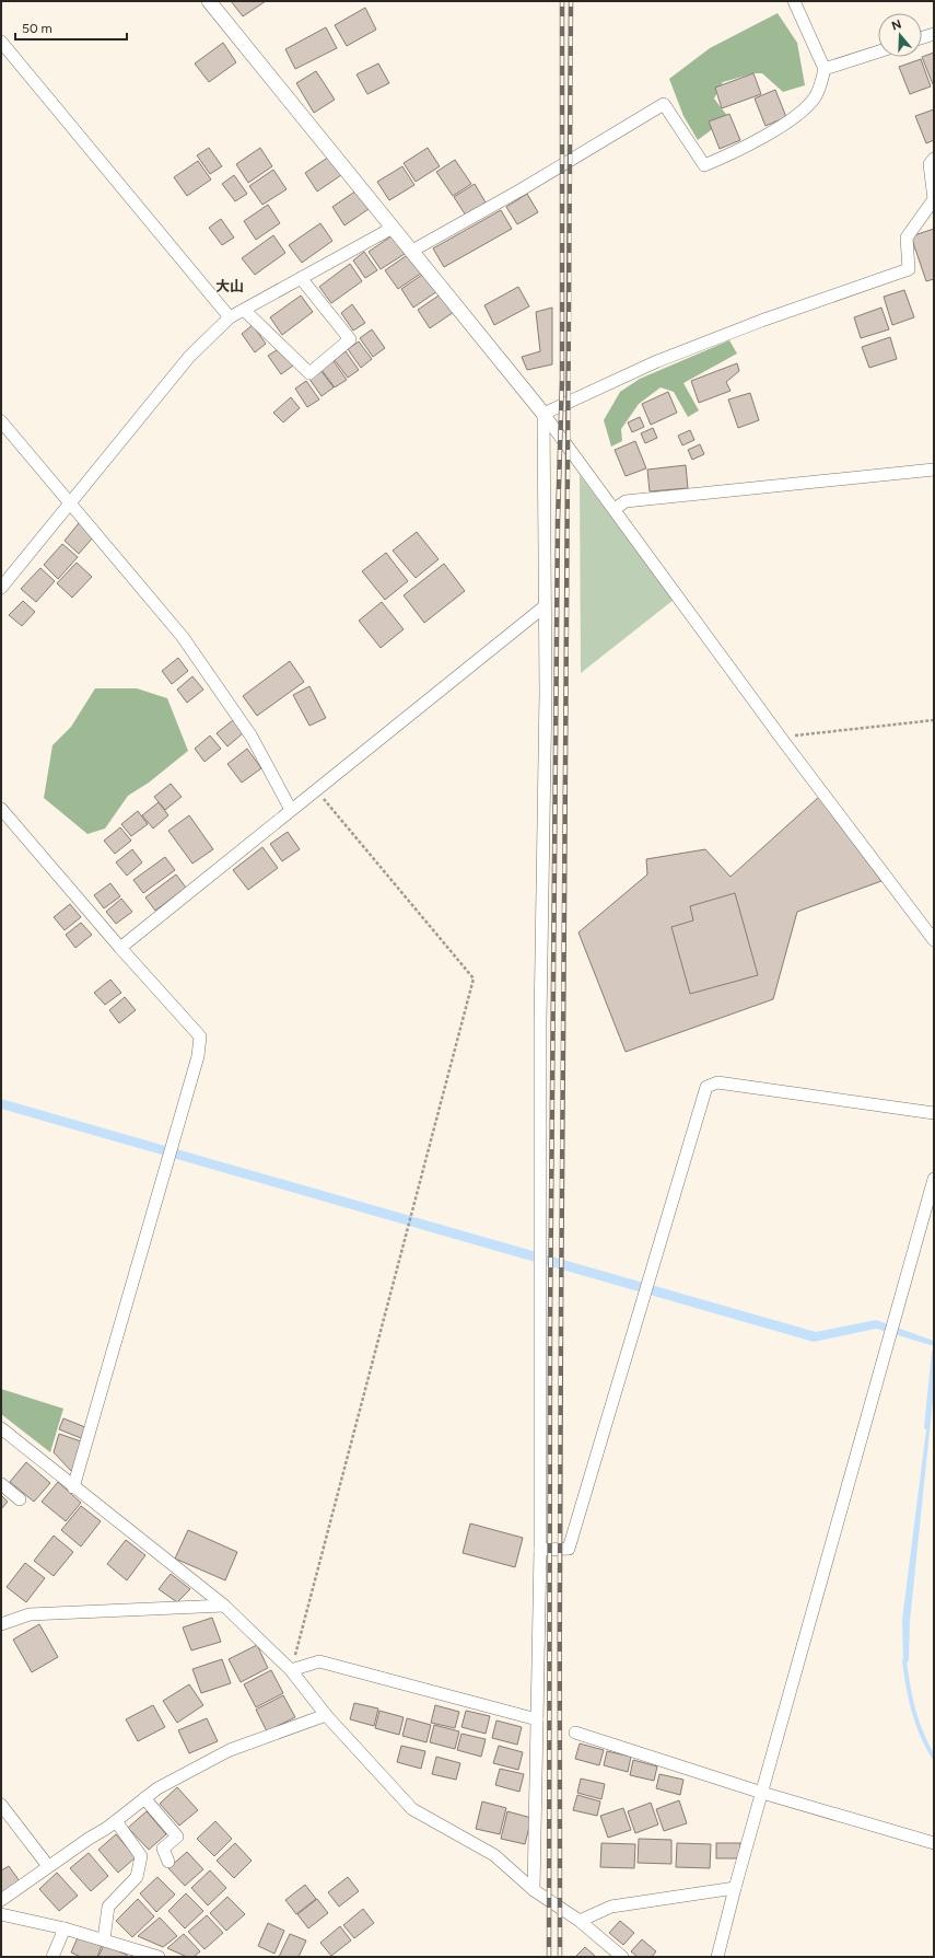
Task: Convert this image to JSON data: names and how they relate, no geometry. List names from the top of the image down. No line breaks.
{"districts":["大山"],"scale_bar":"50 m","north":"top"}
